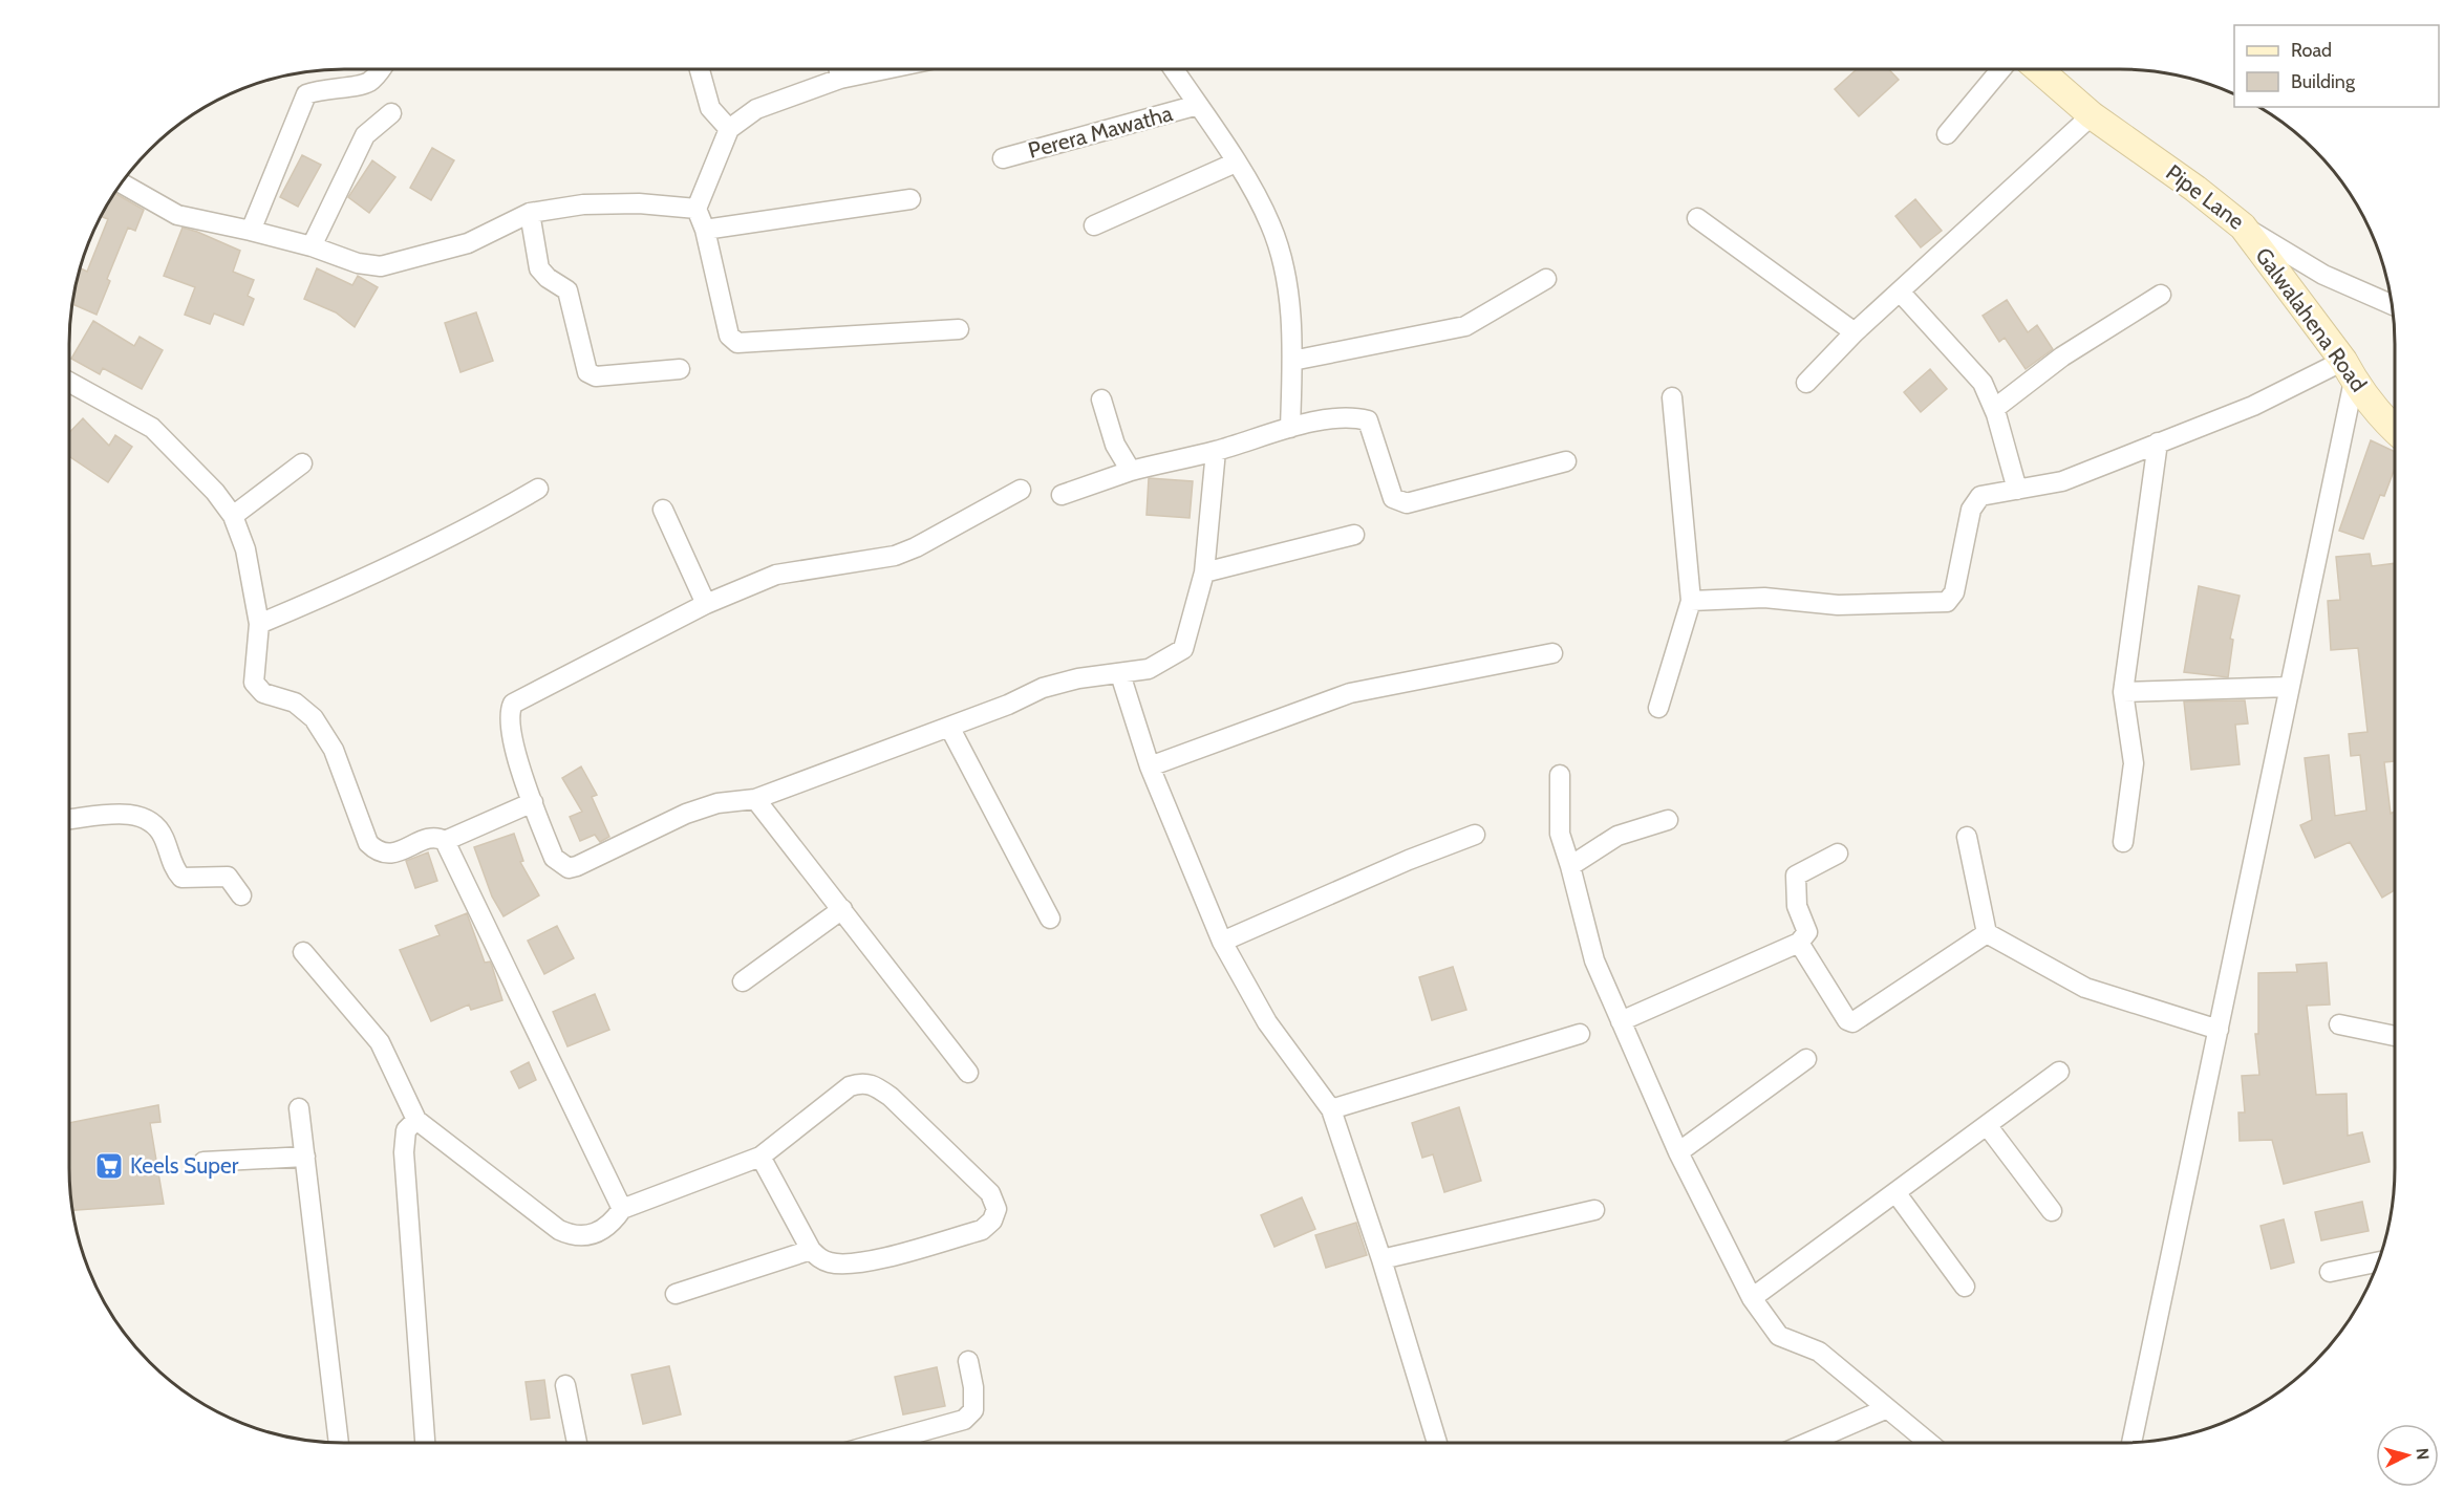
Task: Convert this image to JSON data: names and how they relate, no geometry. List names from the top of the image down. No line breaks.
{"streets":{"street":["Perera Mawatha","Pipe Lane","Galwalahena Road"]},"crossings":[["Pipe Lane","Galwalahena Road"]],"places":{"supermarket":["Keels Super"]},"legend":["Road","Building"],"north":"right"}
